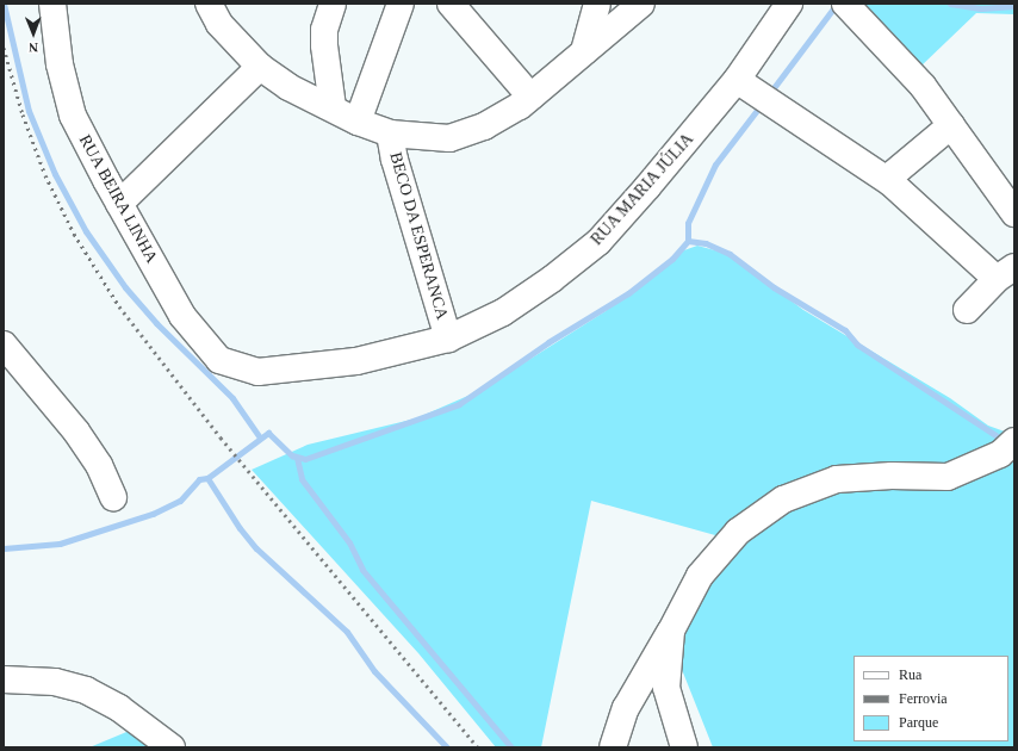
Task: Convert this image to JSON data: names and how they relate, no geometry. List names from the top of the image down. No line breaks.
{"streets":{"street":["RUA MARIA JÚLIA","RUA BEIRA LINHA","BECO DA ESPERANCA"]},"crossings":[["RUA MARIA JÚLIA","RUA BEIRA LINHA"],["RUA MARIA JÚLIA","BECO DA ESPERANCA"]],"legend":["Rua","Ferrovia","Parque"],"north":"bottom"}
